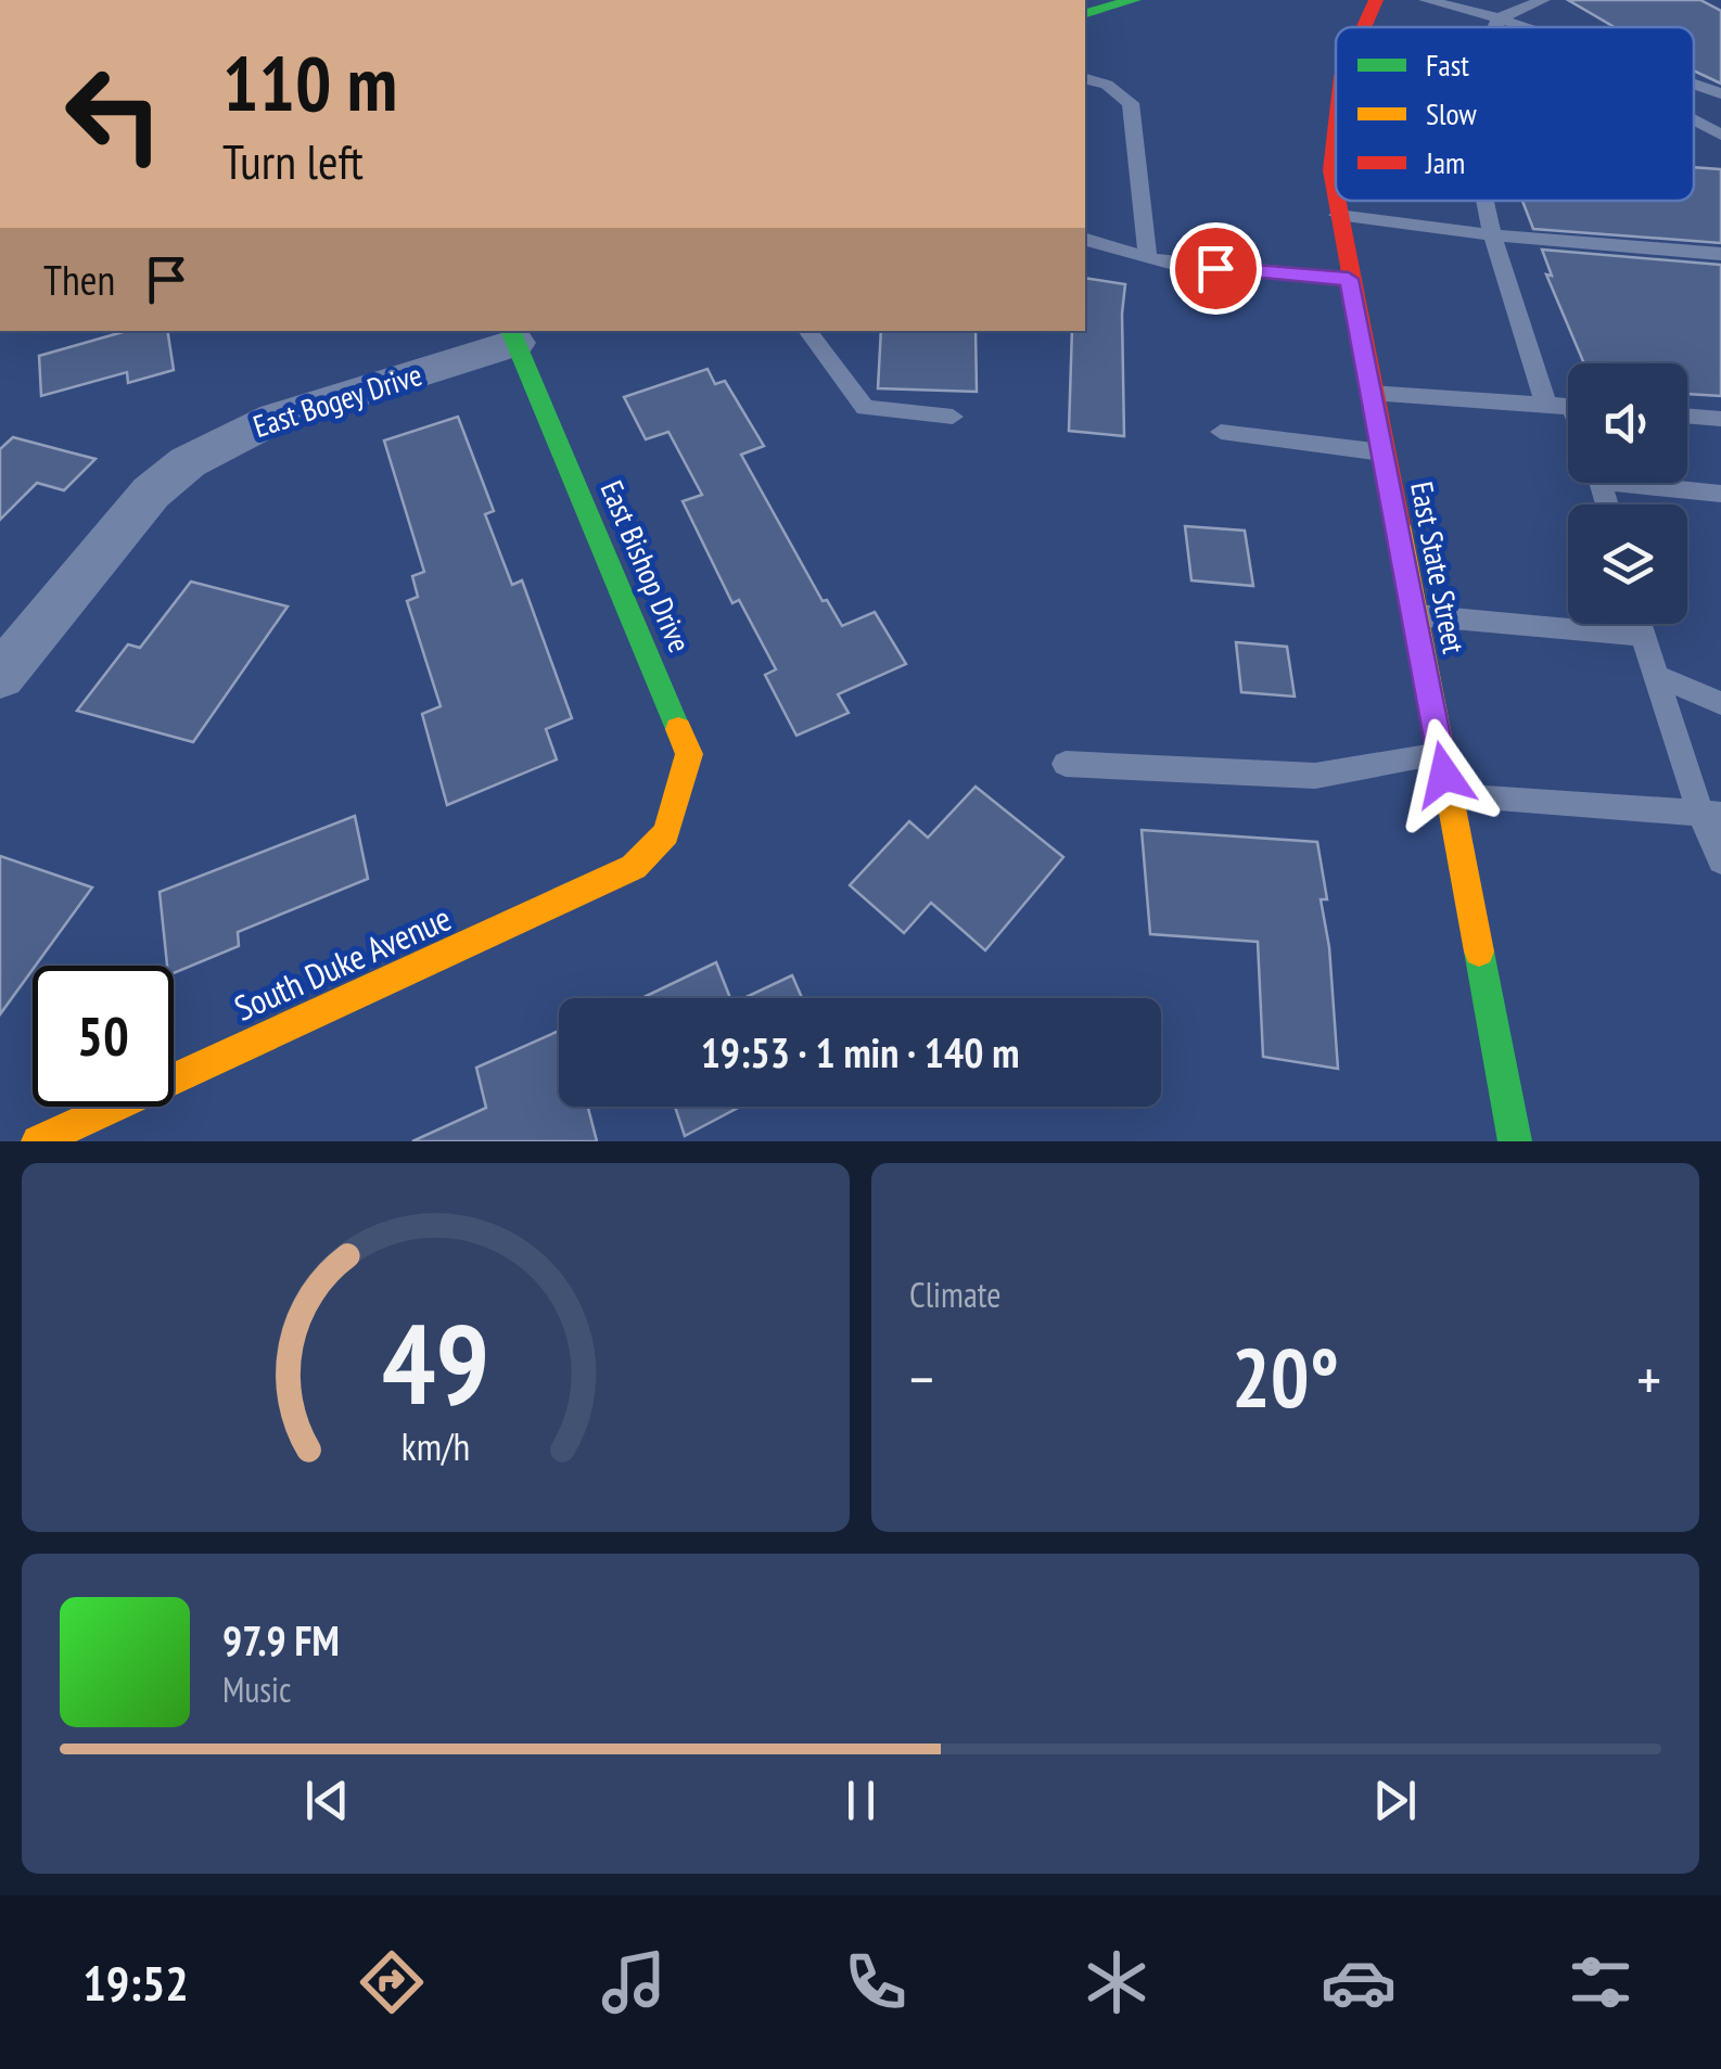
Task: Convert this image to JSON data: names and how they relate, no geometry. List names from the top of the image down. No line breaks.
{"streets":{"main road":["East Bishop Drive","East State Street","South Duke Avenue"],"street":["East Bogey Drive"]},"crossings":[["East Bogey Drive","East Bishop Drive"],["East Bishop Drive","South Duke Avenue"]],"legend":["Fast","Slow","Jam"],"page":{"turn":["110 m","Turn left"],"then":"Then","limit":"50","trip":"19:53 · 1 min · 140 m","tile":"Climate","heat":["−","20°","+"],"song":["97.9 FM","Music"],"tabs":"19:52","gauge":["49","km/h"]}}
